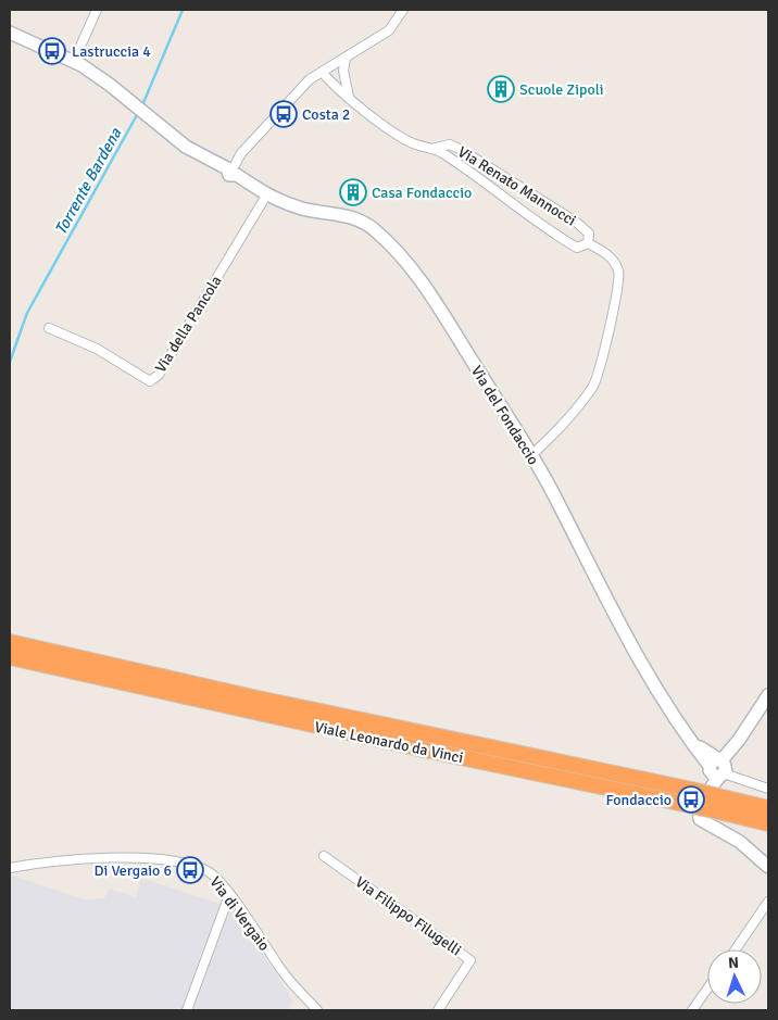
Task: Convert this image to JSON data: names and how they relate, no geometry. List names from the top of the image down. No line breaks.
{"streets":{"highway":["Viale Leonardo da Vinci"],"street":["Via Renato Mannocci","Via della Pancola","Via del Fondaccio","Via di Vergaio","Via Filippo Filugelli"]},"crossings":[["Via Renato Mannocci","Via del Fondaccio"],["Via della Pancola","Via del Fondaccio"]],"water":["Torrente Bardena"],"places":{"bus stop":["Lastruccia 4","Costa 2","Fondaccio","Di Vergaio 6"],"building":["Scuole Zipoli","Casa Fondaccio"]},"north":"top"}
